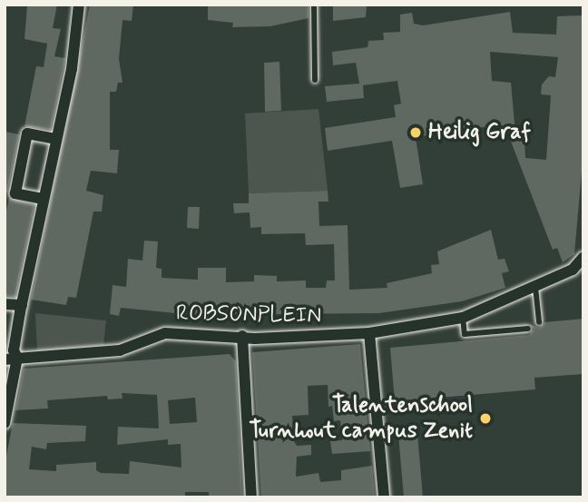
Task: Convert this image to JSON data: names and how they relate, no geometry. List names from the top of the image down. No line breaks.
{"streets":{"street":["ROBSONPLEIN"]},"places":["Heilig Graf","Talentenschool Turnhout campus Zenit"]}
